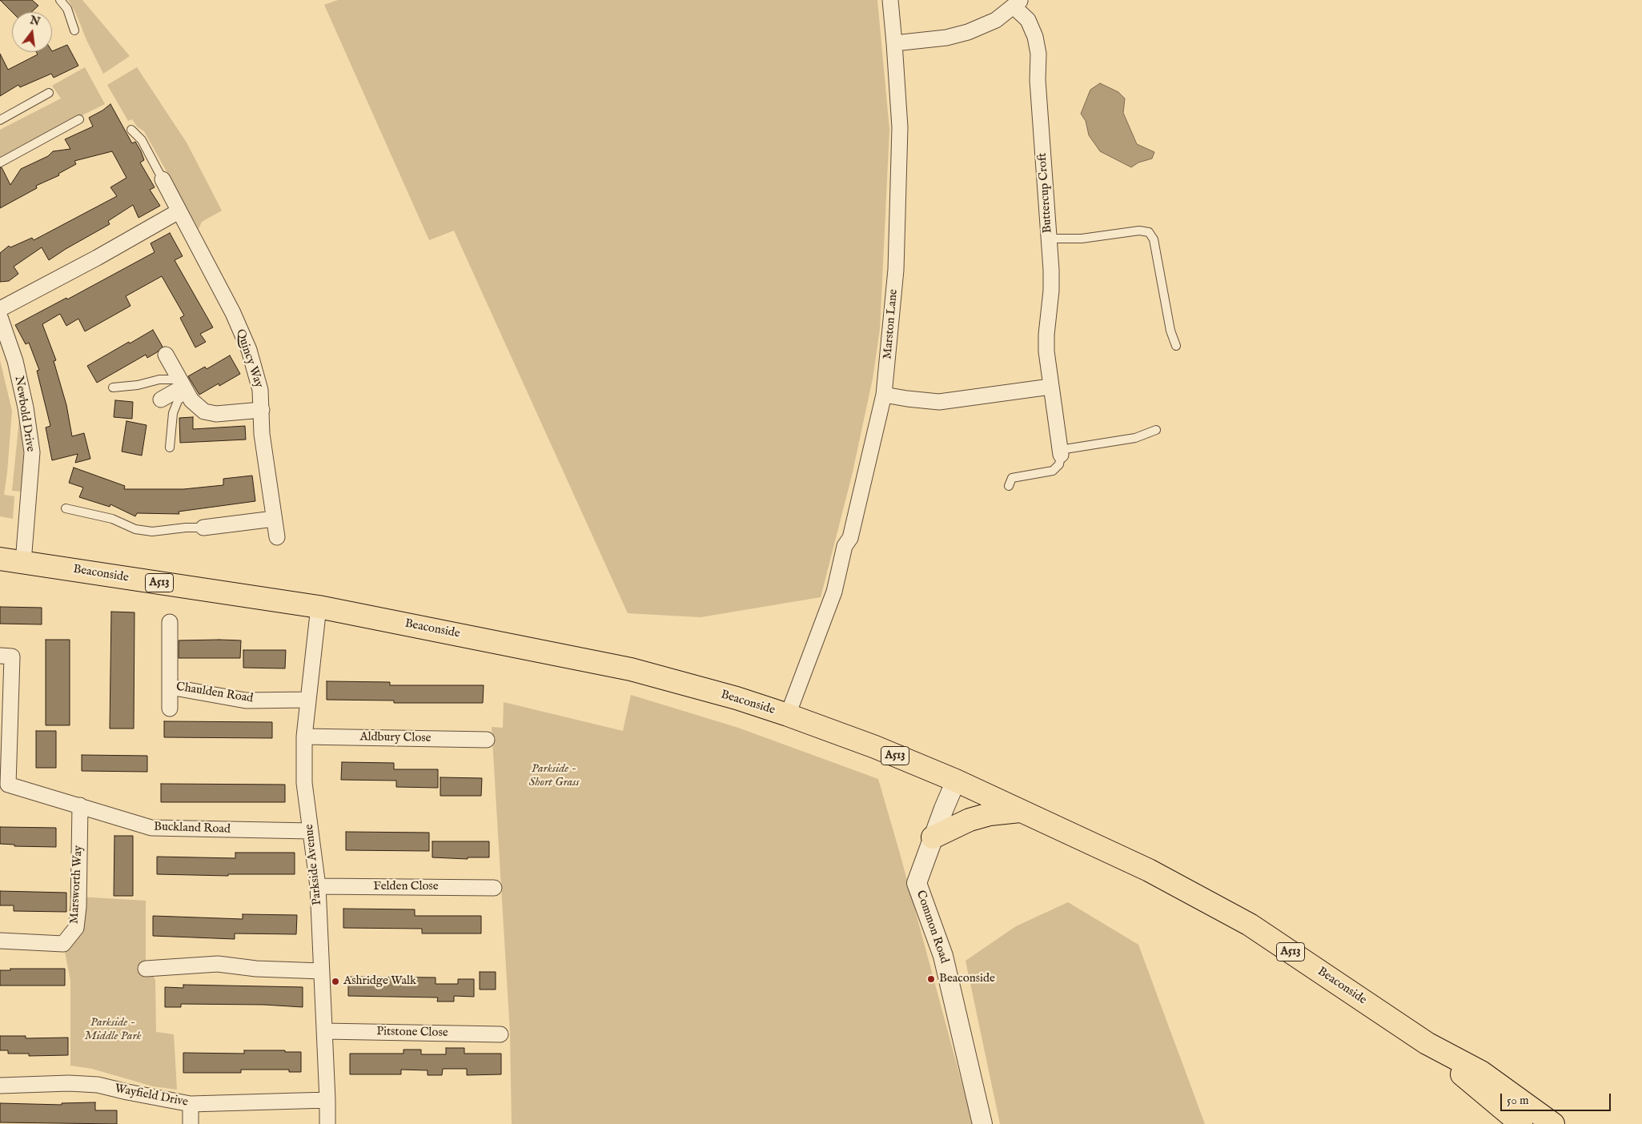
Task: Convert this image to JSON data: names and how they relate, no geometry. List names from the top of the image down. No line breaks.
{"streets":{"highway":["Beaconside","A513"],"street":["Buttercup Croft","Marston Lane","Quincy Way","Newbold Drive","Chaulden Road","Aldbury Close","Buckland Road","Parkside Avenue","Marsworth Way","Felden Close","Common Road","Pitstone Close","Wayfield Drive"]},"crossings":[["Marston Lane","Beaconside"],["Newbold Drive","Beaconside"],["Beaconside","Parkside Avenue"],["Beaconside","Common Road"],["Chaulden Road","Parkside Avenue"],["Aldbury Close","Parkside Avenue"],["Buckland Road","Parkside Avenue"],["Buckland Road","Marsworth Way"],["Parkside Avenue","Felden Close"],["Parkside Avenue","Pitstone Close"],["Parkside Avenue","Wayfield Drive"]],"parks":["Parkside - Short Grass","Parkside - Middle Park"],"places":["Beaconside","Ashridge Walk"],"scale_bar":"50 m","north":"top"}
